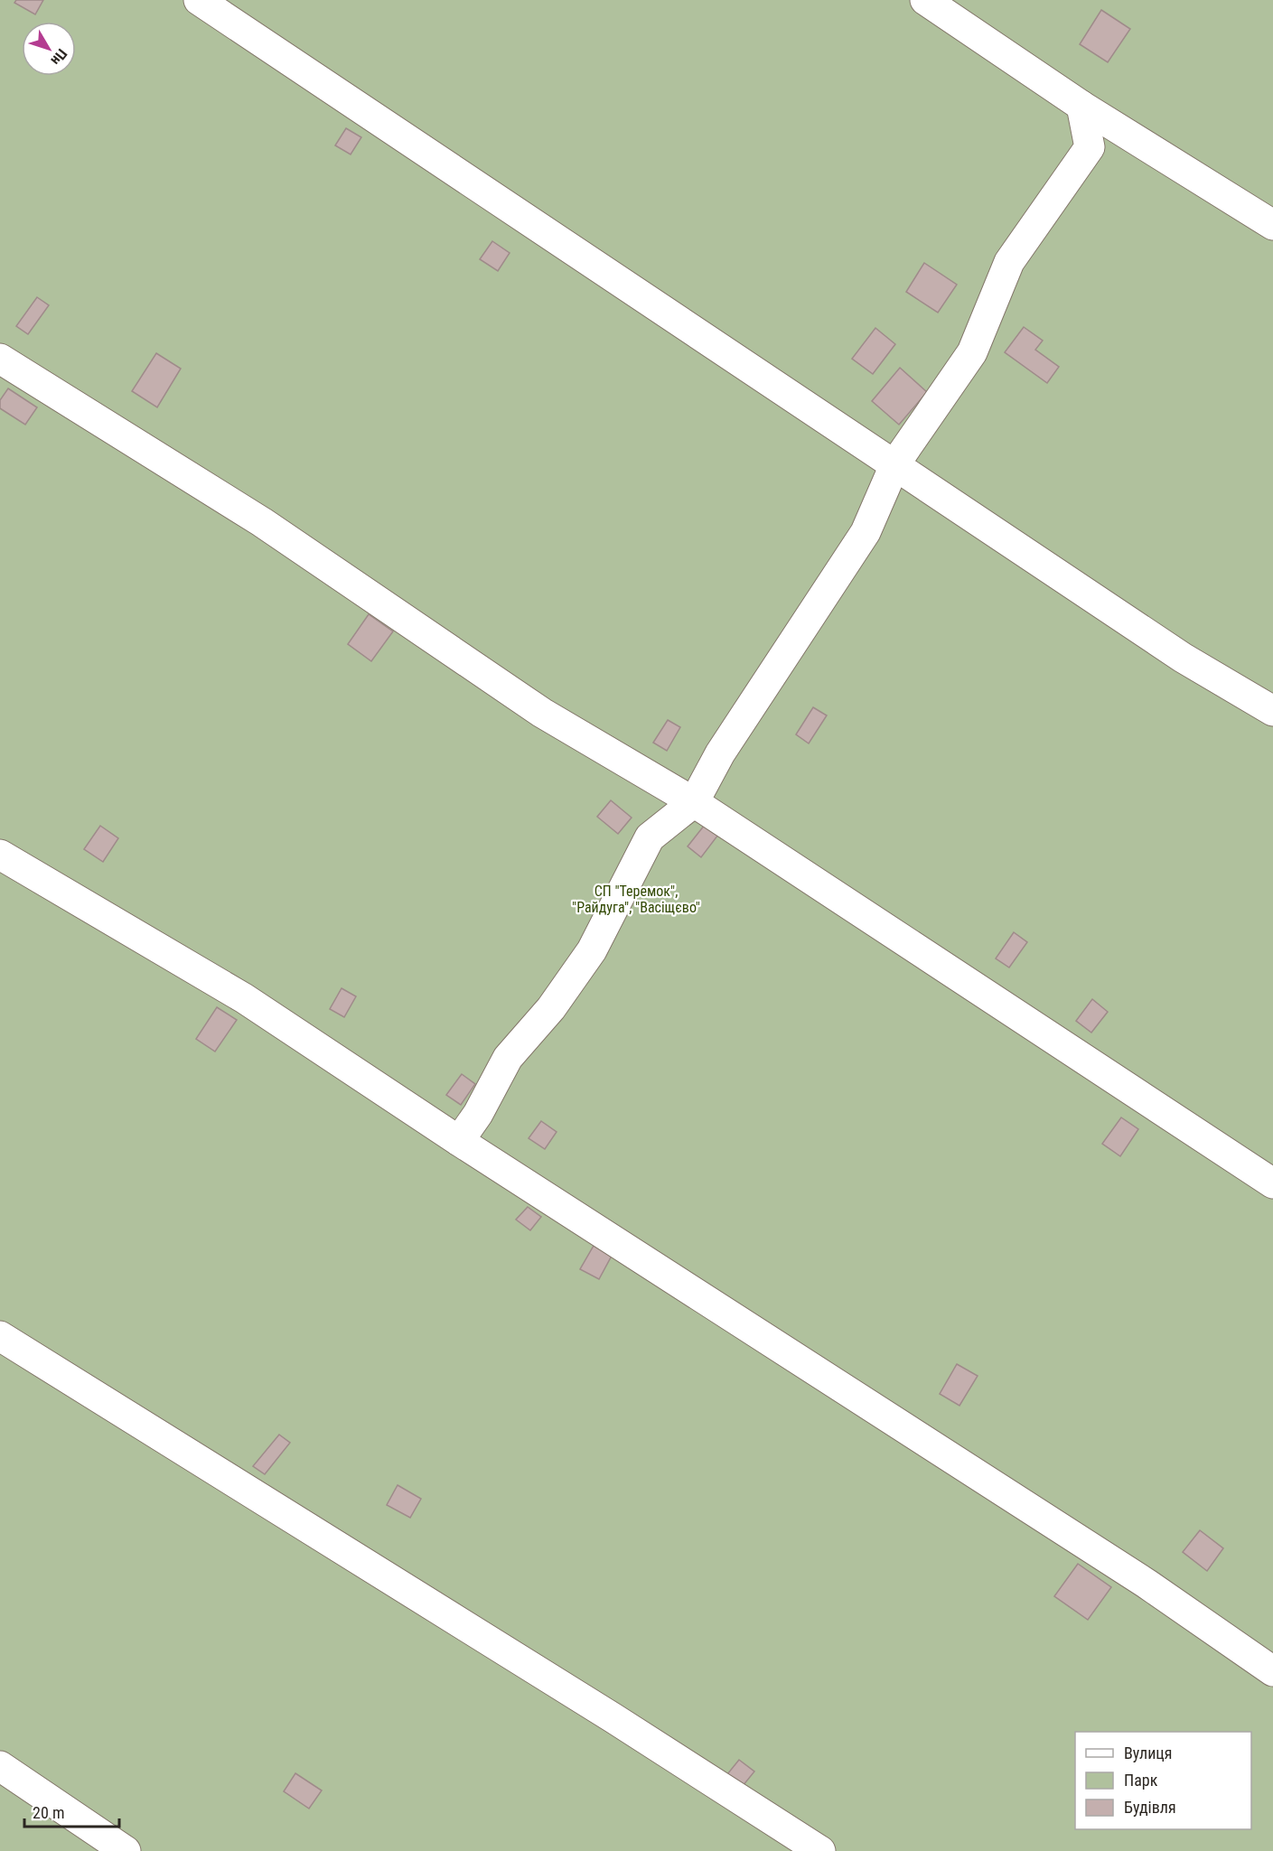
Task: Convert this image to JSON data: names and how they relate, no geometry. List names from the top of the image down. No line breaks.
{"parks":["СП \"Теремок\", \"Райдуга\", \"Васіщєво\""],"legend":["Вулиця","Парк","Будівля"],"scale_bar":"20 m","north":"bottom right"}
